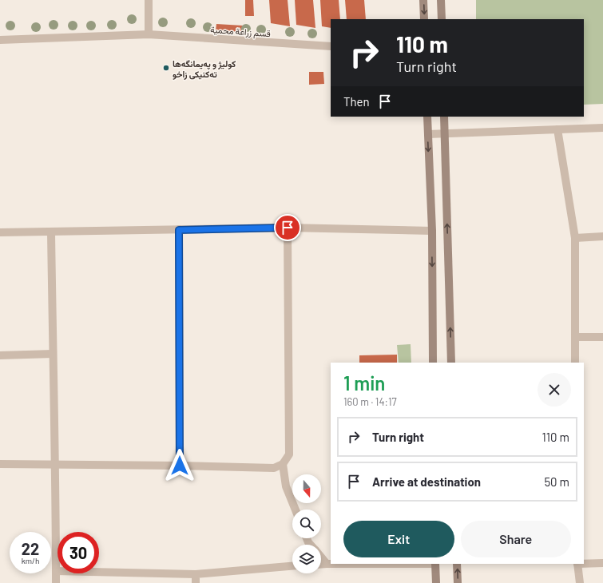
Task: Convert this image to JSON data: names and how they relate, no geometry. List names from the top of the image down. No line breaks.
{"streets":{"street":["قسم زراعة محمية"]},"places":["كوليژ و په‌يمانگه‌ها ته‌كنيكى زاخو"],"north":"bottom","page":{"turn":["110 m","Turn right"],"then":"Then","heading":["1 min","160 m · 14:17"],"list":[{"name":"Turn right","value":"110 m"},{"name":"Arrive at destination","value":"50 m"}],"buttons":["Exit","Share"],"speed":"22 km/h","limit":"30"}}
